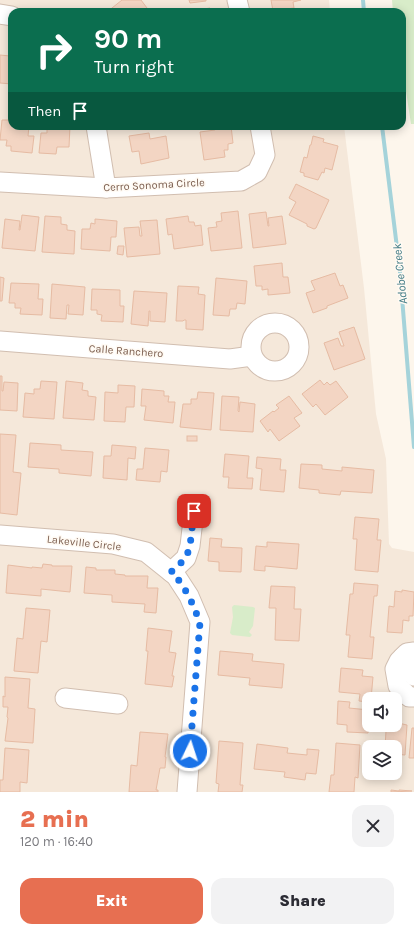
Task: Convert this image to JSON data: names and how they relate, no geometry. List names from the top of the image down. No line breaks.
{"streets":{"street":["Cerro Sonoma Circle","Calle Ranchero","Lakeville Circle"]},"water":["Adobe Creek"],"page":{"turn":["90 m","Turn right"],"then":"Then","heading":["2 min","120 m · 16:40"],"buttons":["Exit","Share"]}}
